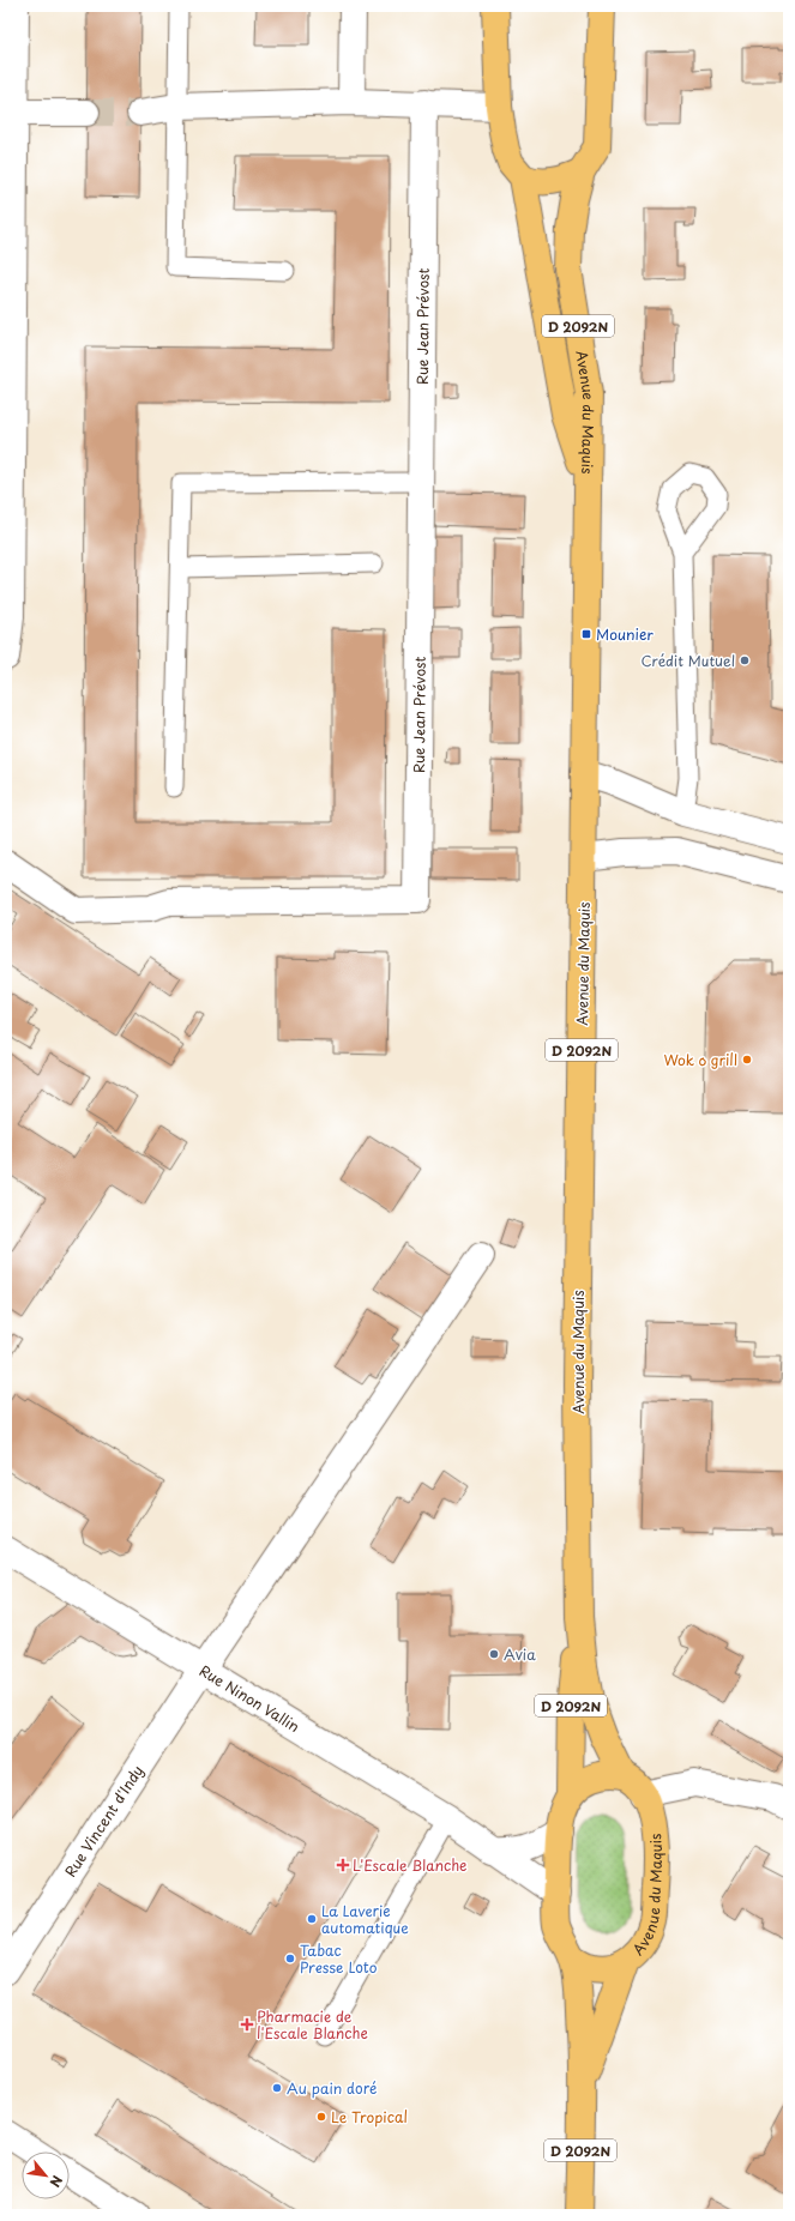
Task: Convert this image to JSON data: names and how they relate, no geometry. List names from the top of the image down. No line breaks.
{"streets":{"main road":["D 2092N","Avenue du Maquis"],"street":["Rue Jean Prévost","Rue Ninon Vallin","Rue Vincent d'Indy"]},"crossings":[["Avenue du Maquis","Rue Ninon Vallin"],["Rue Ninon Vallin","Rue Vincent d'Indy"]],"places":{"transit":["Mounier"],"other":["Crédit Mutuel","Wok o grill","Avia","La Laverie automatique","Tabac Presse Loto","Au pain doré","Le Tropical"],"health":["L'Escale Blanche","Pharmacie de l'Escale Blanche"]},"north":"bottom right"}
